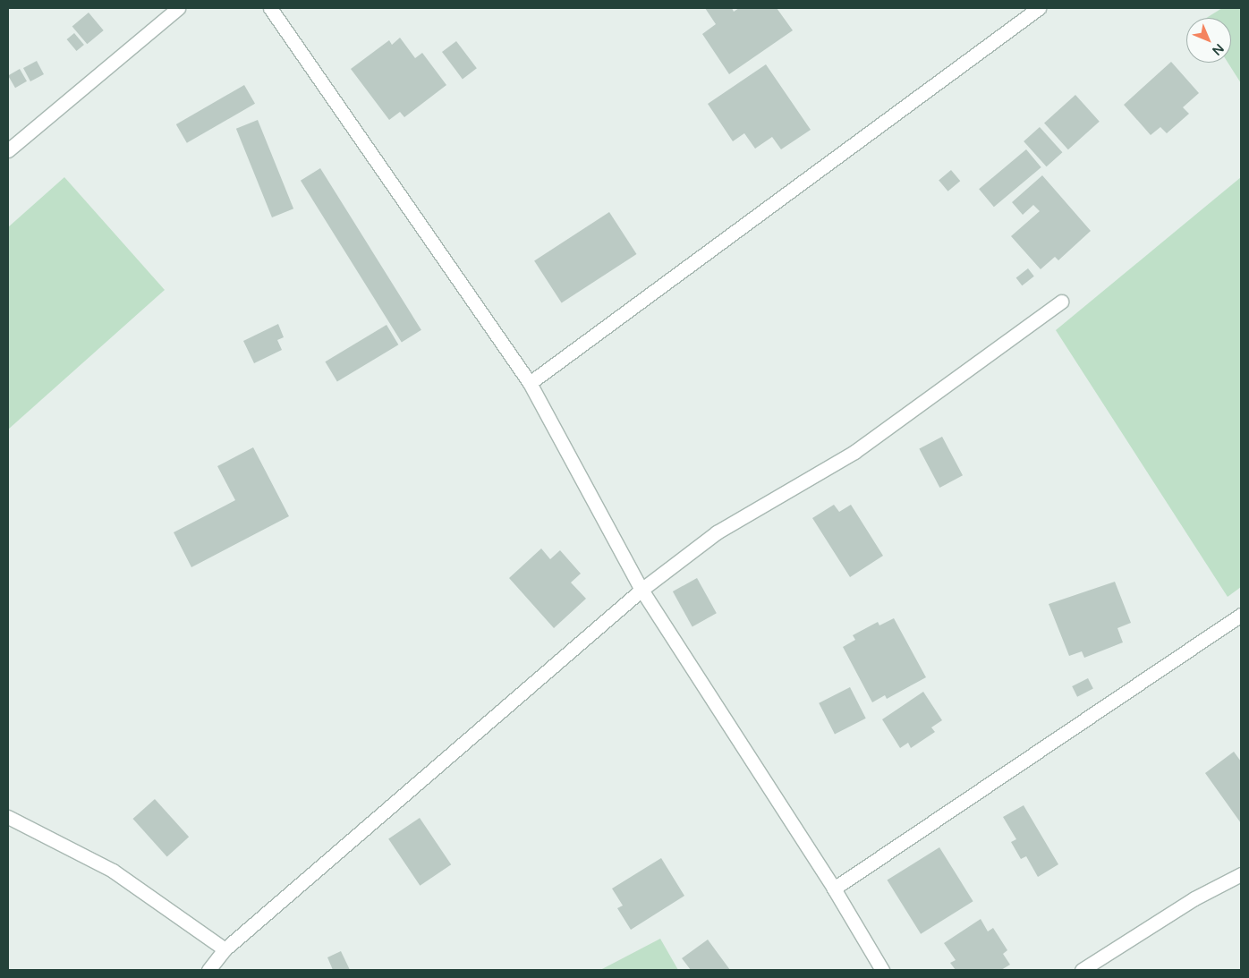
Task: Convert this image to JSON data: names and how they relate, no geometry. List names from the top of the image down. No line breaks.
{"north":"bottom right"}
